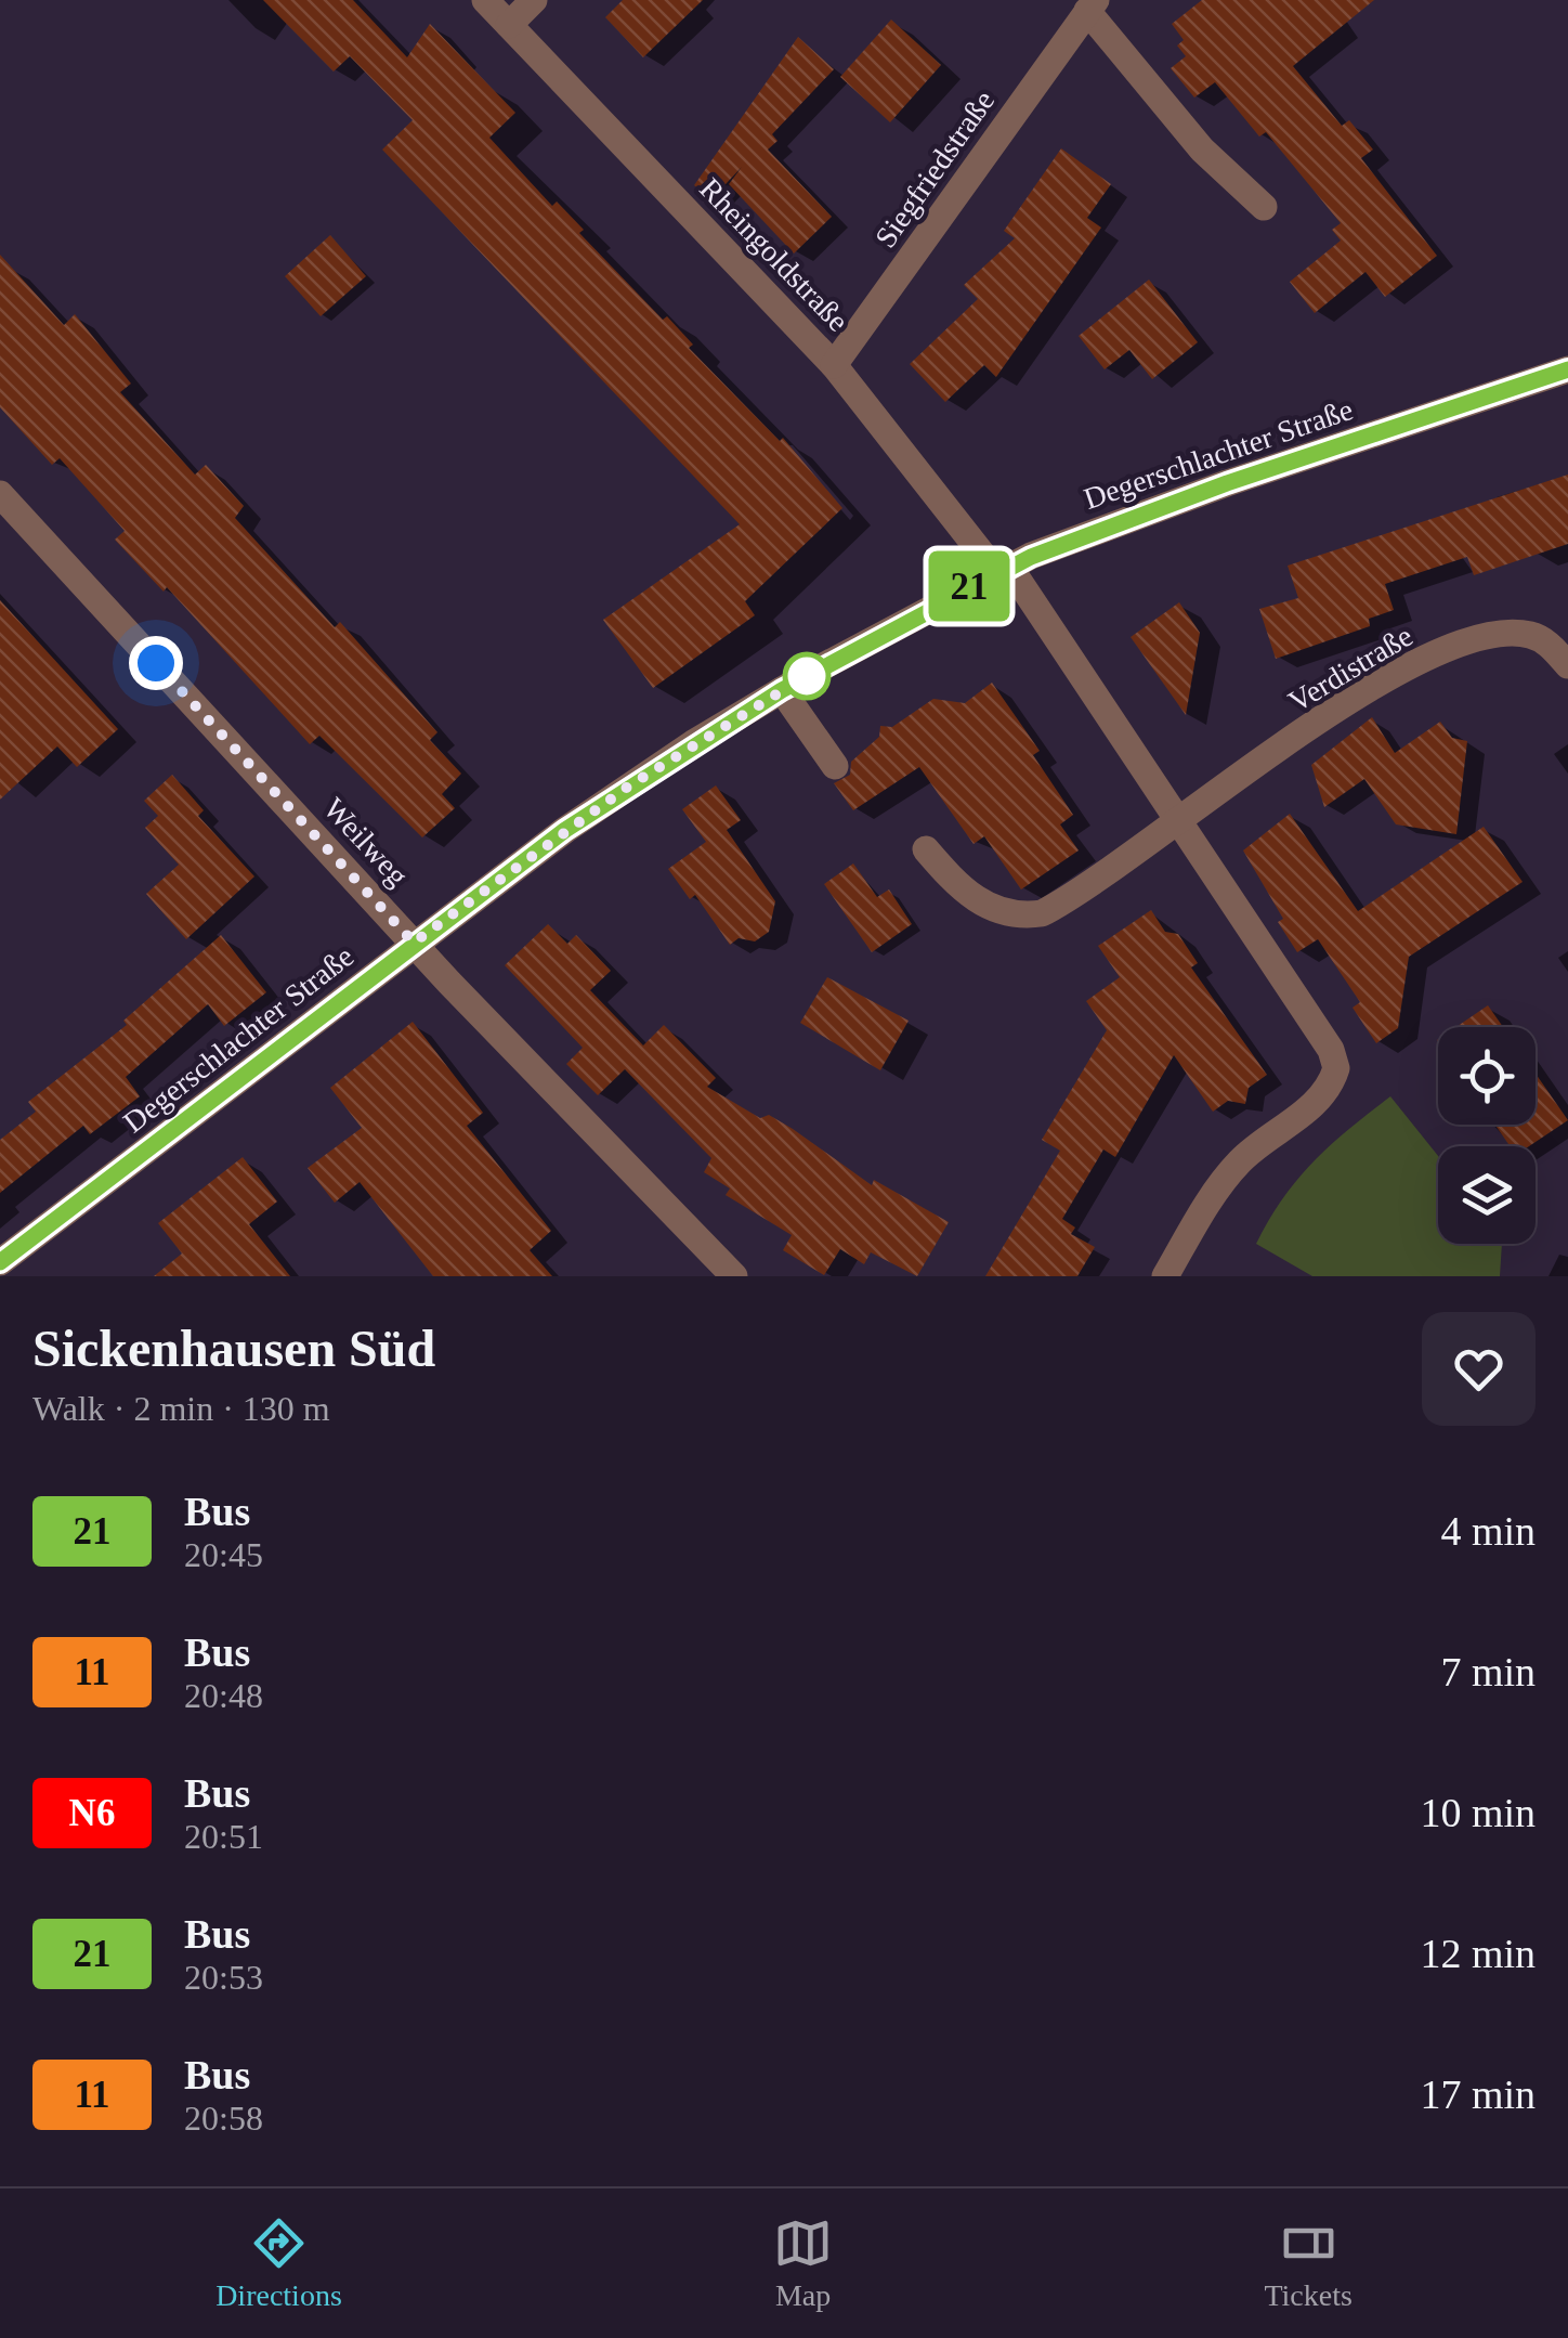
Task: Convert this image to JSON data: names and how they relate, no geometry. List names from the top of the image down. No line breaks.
{"streets":{"street":["Siegfriedstraße","Rheingoldstraße","Degerschlachter Straße","Verdistraße","Weilweg"]},"crossings":[["Siegfriedstraße","Rheingoldstraße"],["Rheingoldstraße","Degerschlachter Straße"],["Rheingoldstraße","Verdistraße"],["Degerschlachter Straße","Weilweg"]],"lines":["bus line 21"],"page":{"on_map":"21","heading":["Sickenhausen Süd","Walk · 2 min · 130 m"],"list":[{"mark":"21","name":"Bus","note":"20:45","value":"4 min"},{"mark":"11","name":"Bus","note":"20:48","value":"7 min"},{"mark":"N6","name":"Bus","note":"20:51","value":"10 min"},{"mark":"21","name":"Bus","note":"20:53","value":"12 min"},{"mark":"11","name":"Bus","note":"20:58","value":"17 min"}],"tabs":["Directions","Map","Tickets"]}}
